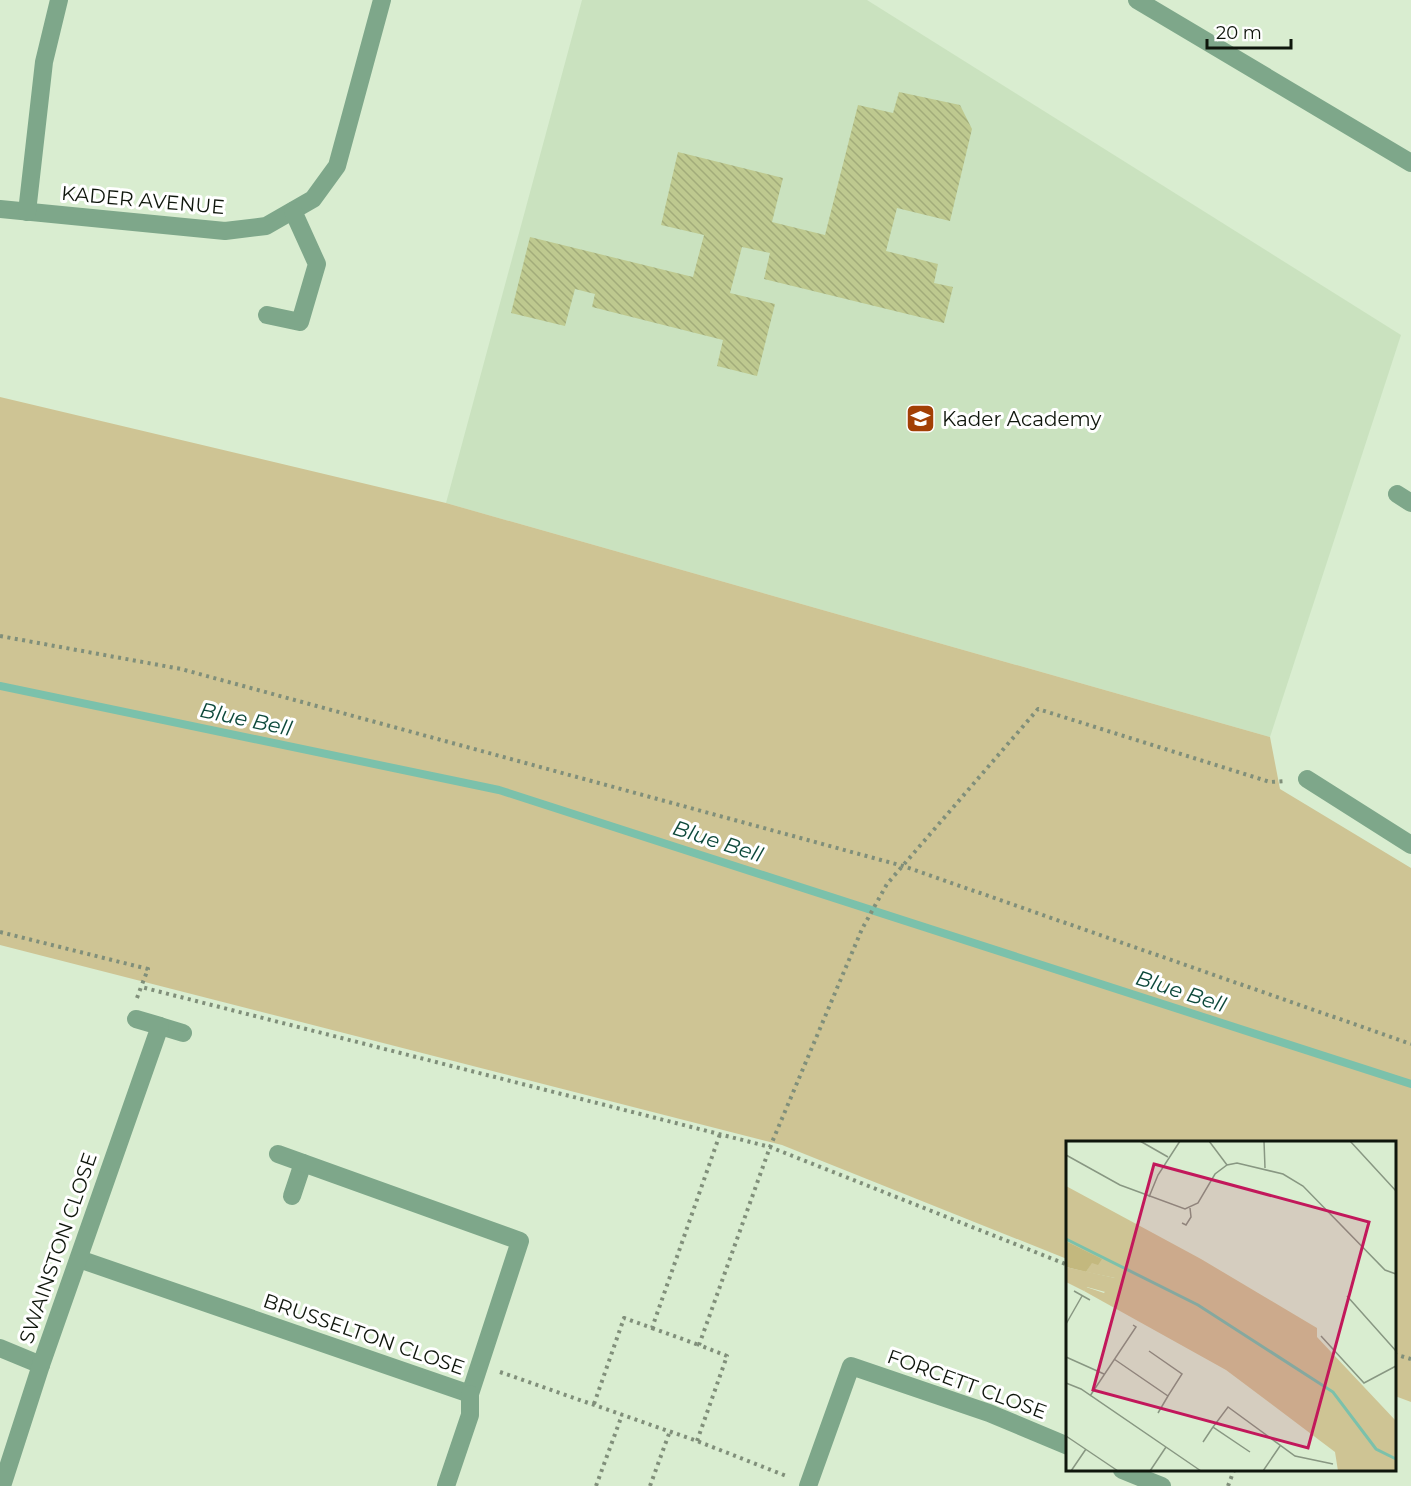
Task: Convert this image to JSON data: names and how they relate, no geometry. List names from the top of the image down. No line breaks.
{"streets":{"street":["KADER AVENUE","SWAINSTON CLOSE","BRUSSELTON CLOSE","FORCETT CLOSE"]},"crossings":[["SWAINSTON CLOSE","BRUSSELTON CLOSE"]],"water":["Blue Bell"],"places":{"school or university":["Kader Academy"]},"scale_bar":"20 m"}
